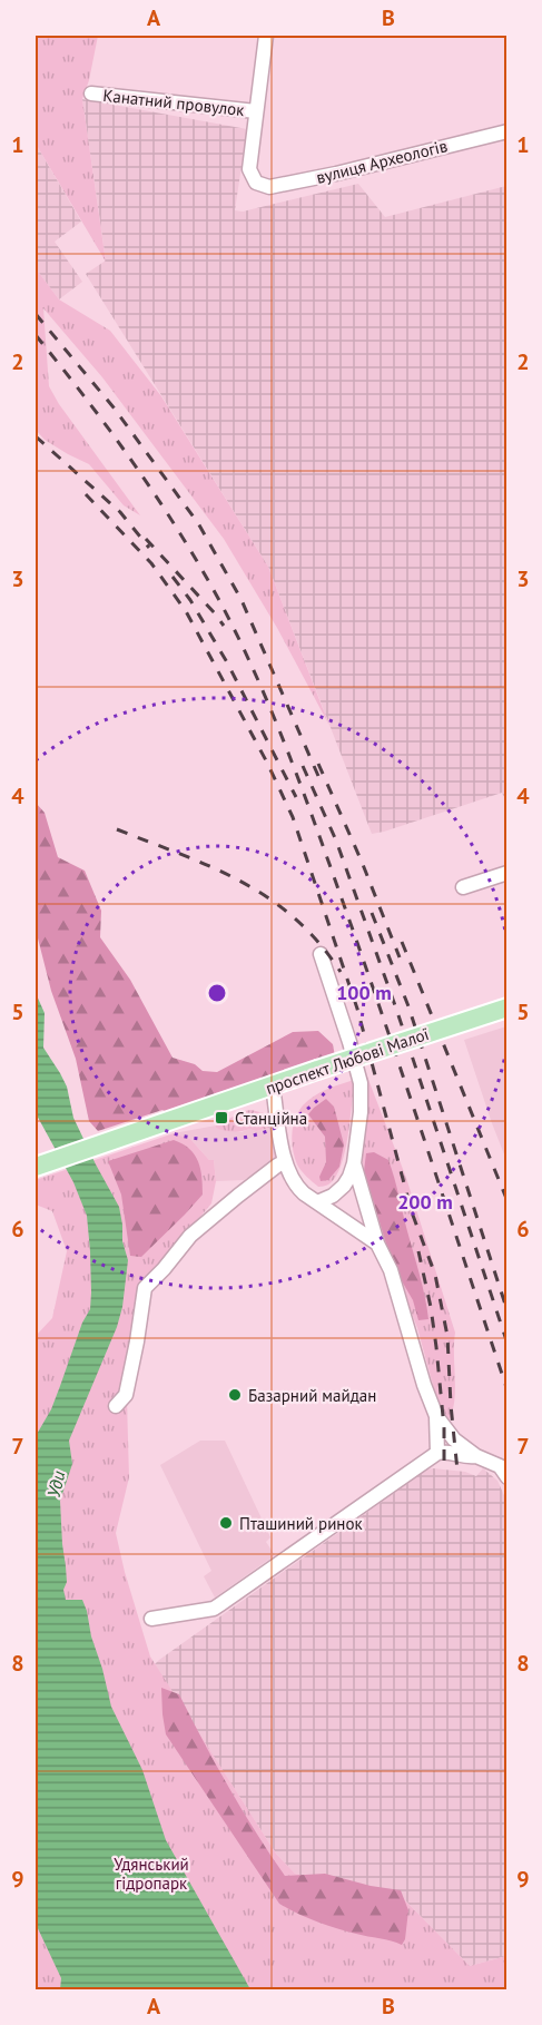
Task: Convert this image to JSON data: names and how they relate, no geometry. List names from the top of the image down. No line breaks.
{"streets":{"main road":["проспект Любові Малої"],"street":["Канатний провулок","вулиця Археологів"]},"crossings":[["Канатний провулок","вулиця Археологів"]],"water":["Уди"],"parks":["Удянський гідропарк"],"places":{"transit":["Станційна"],"other":["Базарний майдан","Пташиний ринок"]},"grid":{"columns":["A","B"],"rows":["1","2","3","4","5","6","7","8","9"]},"rings":["100 m","200 m"]}
